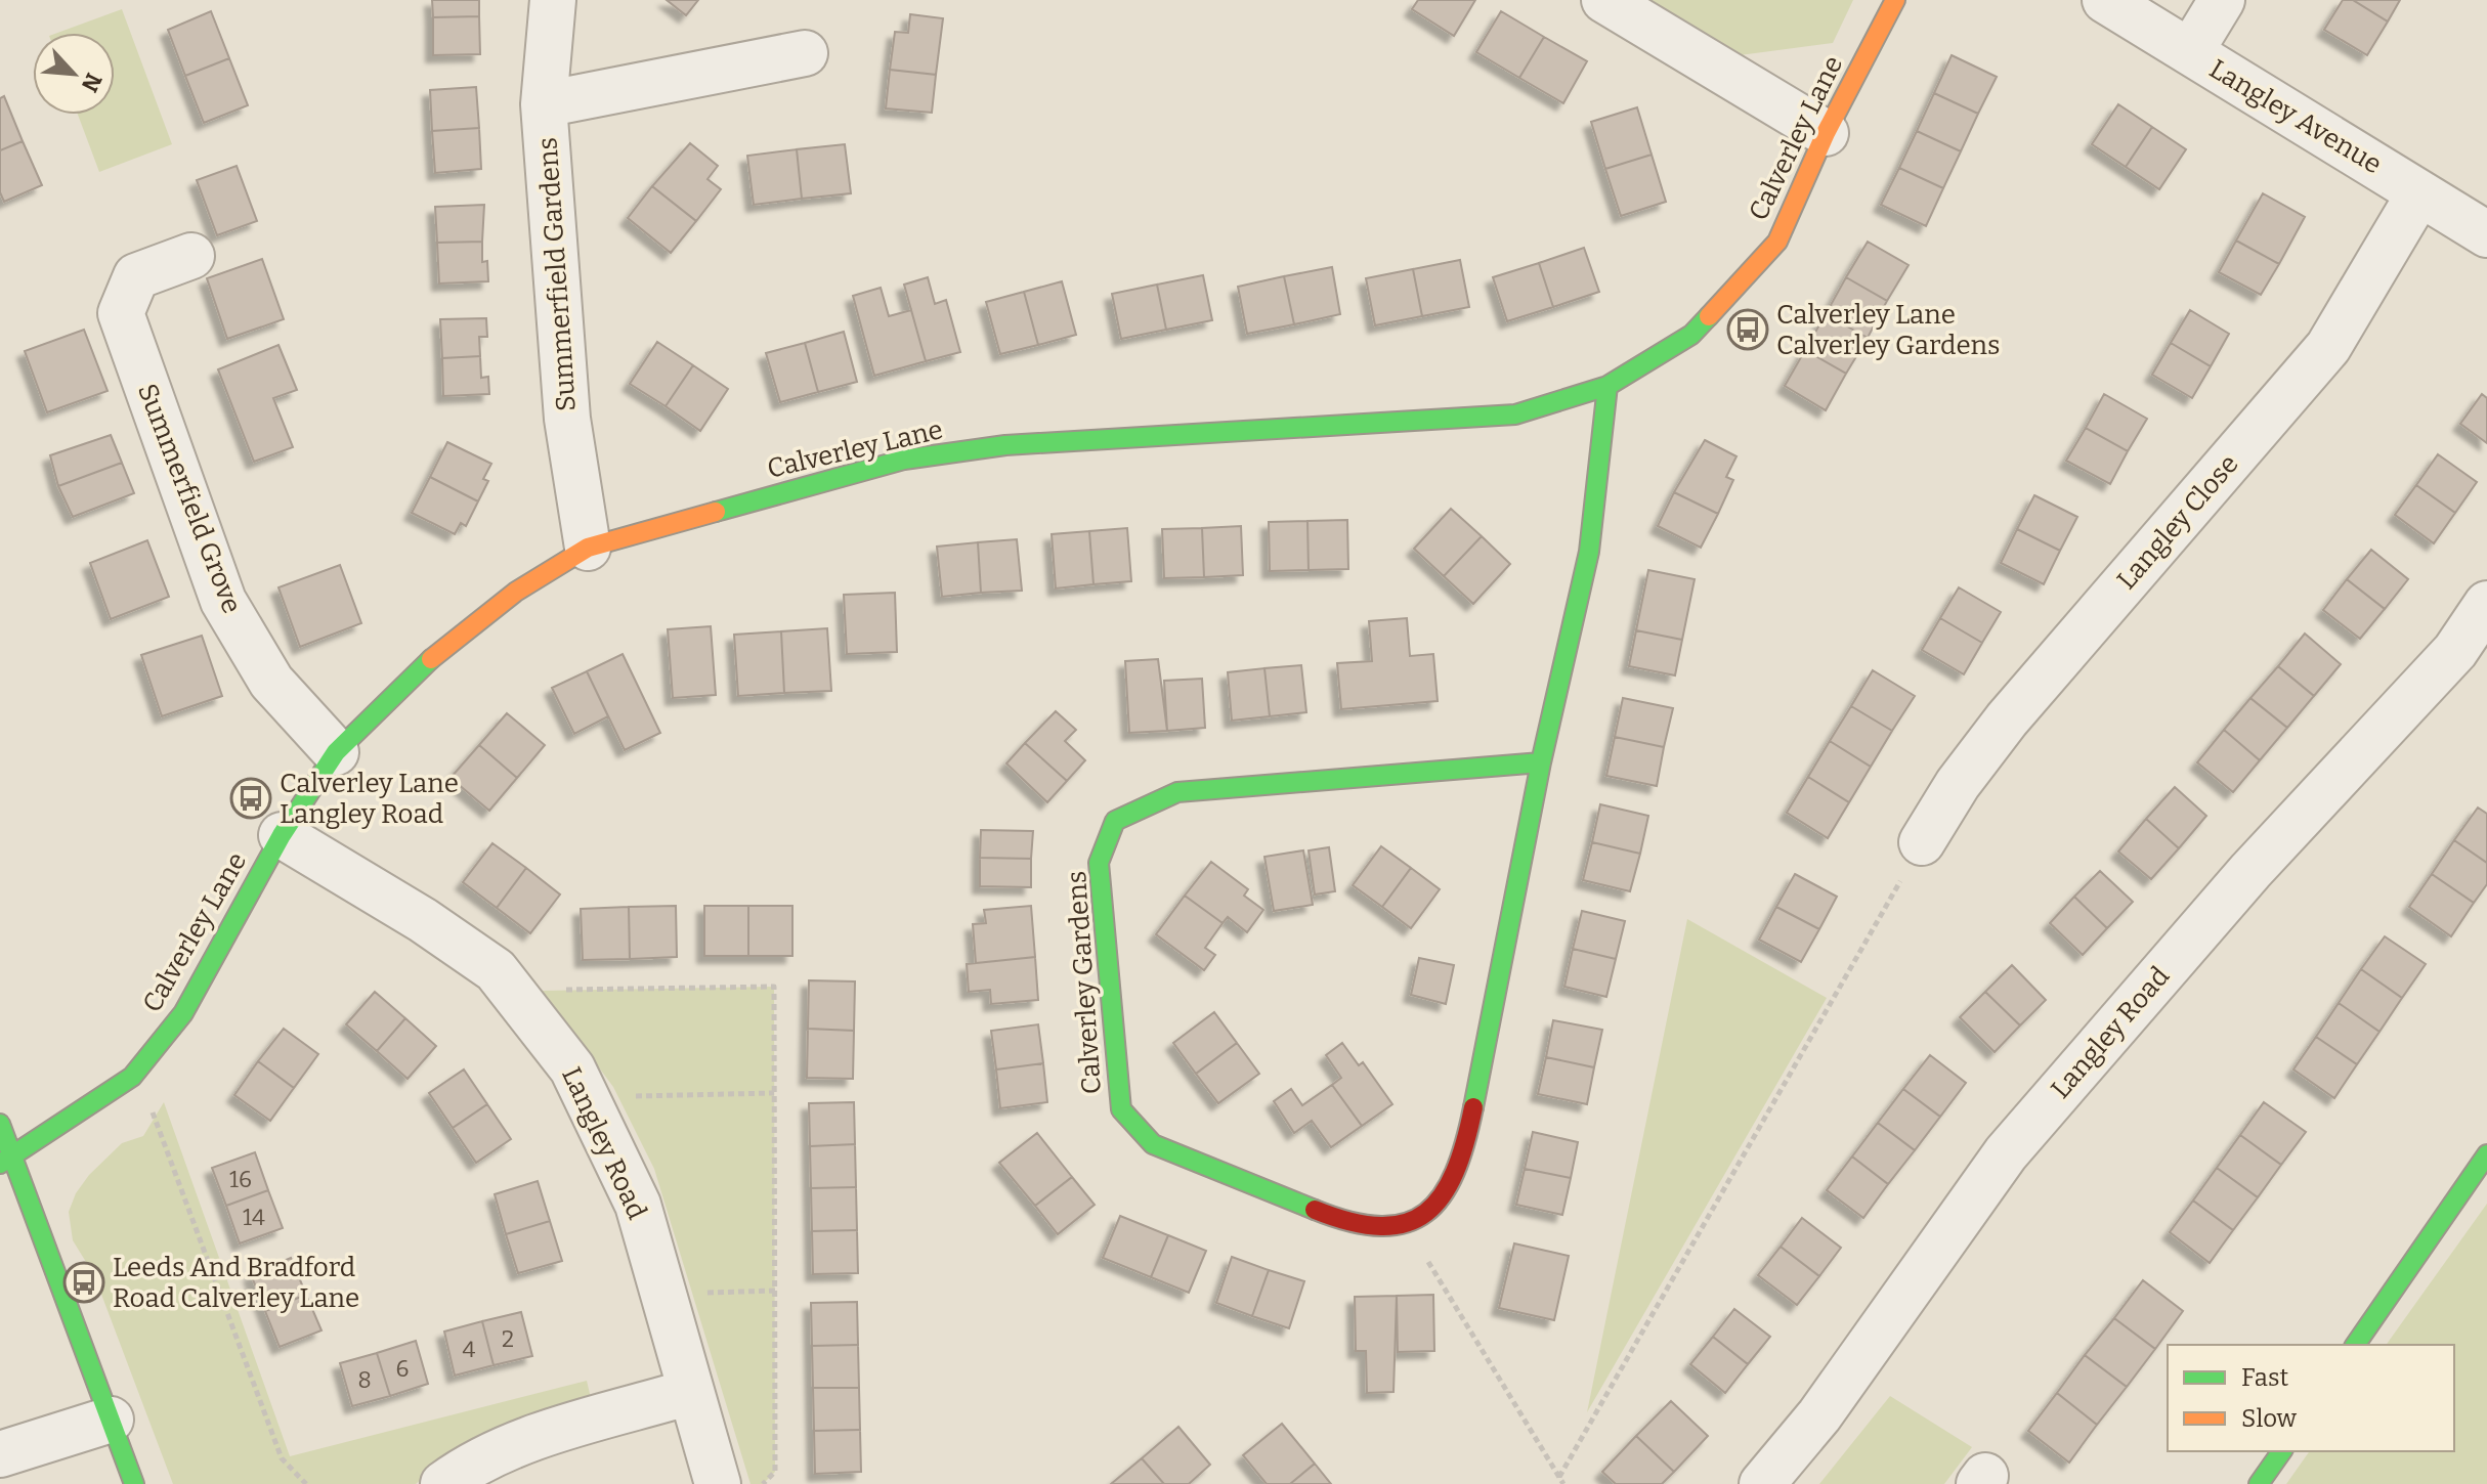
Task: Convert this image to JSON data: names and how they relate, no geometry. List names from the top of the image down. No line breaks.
{"streets":{"street":["Langley Avenue","Calverley Lane","Summerfield Gardens","Summerfield Grove","Langley Close","Calverley Gardens","Langley Road"]},"crossings":[["Langley Avenue","Langley Close"],["Calverley Lane","Summerfield Gardens"],["Calverley Lane","Summerfield Grove"],["Calverley Lane","Langley Road"]],"places":{"bus stop":["Calverley Lane Calverley Gardens","Calverley Lane Langley Road","Leeds And Bradford Road Calverley Lane"]},"house_numbers":["16","14","2","4","6","8"],"legend":["Fast","Slow"],"north":"bottom right"}
